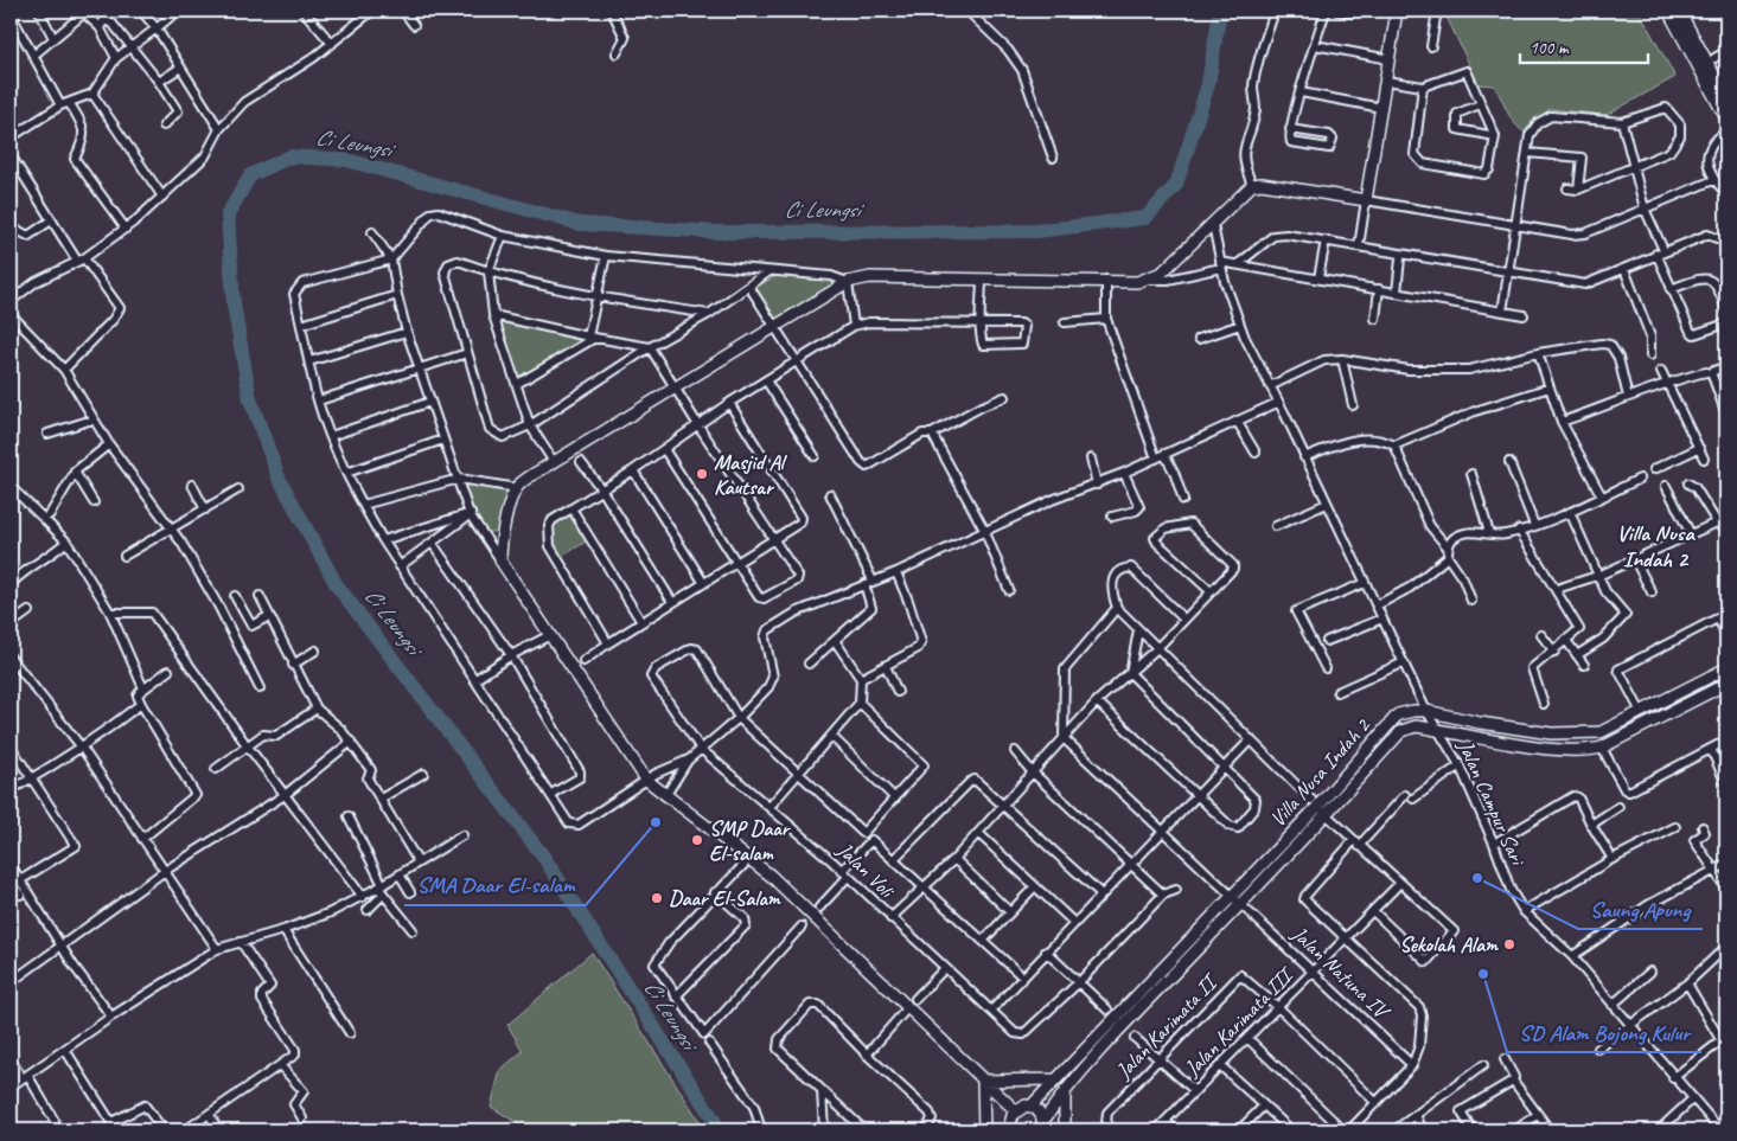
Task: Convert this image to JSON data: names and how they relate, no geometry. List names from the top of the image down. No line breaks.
{"streets":{"street":["Villa Nusa Indah 2","Jalan Campur Sari","Jalan Voli","Jalan Natuna IV","Jalan Karimata III","Jalan Karimata II"]},"crossings":[["Villa Nusa Indah 2","Jalan Campur Sari"],["Villa Nusa Indah 2","Jalan Natuna IV"],["Jalan Natuna IV","Jalan Karimata III"],["Jalan Karimata III","Jalan Karimata II"]],"districts":["Villa Nusa Indah 2"],"water":["Ci Leungsi"],"places":["Masjid Al Kautsar","SMA Daar El-salam","SMP Daar El-salam","Saung Apung","Daar El-Salam","Sekolah Alam","SD Alam Bojong Kulur"],"scale_bar":"100 m"}
